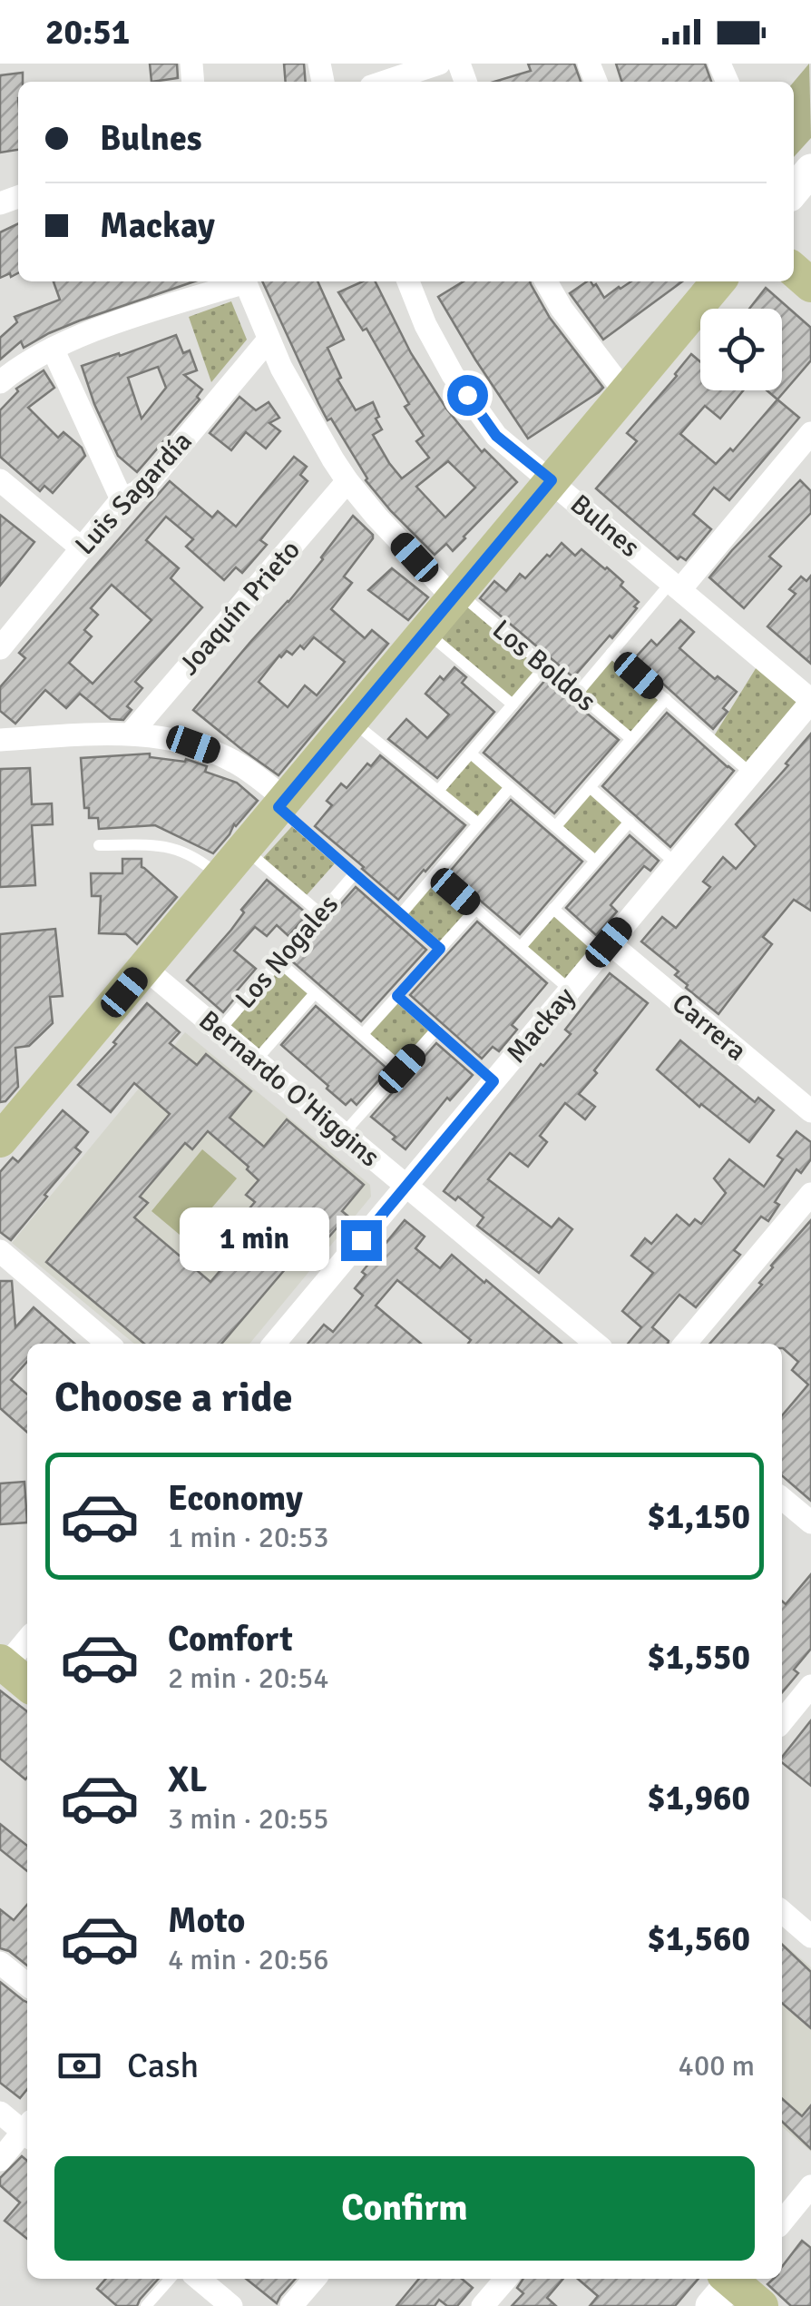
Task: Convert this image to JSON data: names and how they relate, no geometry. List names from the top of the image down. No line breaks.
{"streets":{"street":["Luis Sagardía","Bulnes","Joaquín Prieto","Mackay","Carrera","Bernardo O'Higgins"],"lane":["Los Boldos","Los Nogales"]},"crossings":[["Bulnes","Mackay"],["Los Boldos","Mackay"],["Los Nogales","Bernardo O'Higgins"],["Mackay","Carrera"],["Mackay","Bernardo O'Higgins"]],"page":{"status":"20:51","banner":["Bulnes","Mackay"],"bubble":"1 min","heading":"Choose a ride","list":[{"name":"Economy","note":"1 min · 20:53","value":"$1,150"},{"name":"Comfort","note":"2 min · 20:54","value":"$1,550"},{"name":"XL","note":"3 min · 20:55","value":"$1,960"},{"name":"Moto","note":"4 min · 20:56","value":"$1,560"}],"pay":["Cash","400 m"],"buttons":"Confirm"}}
